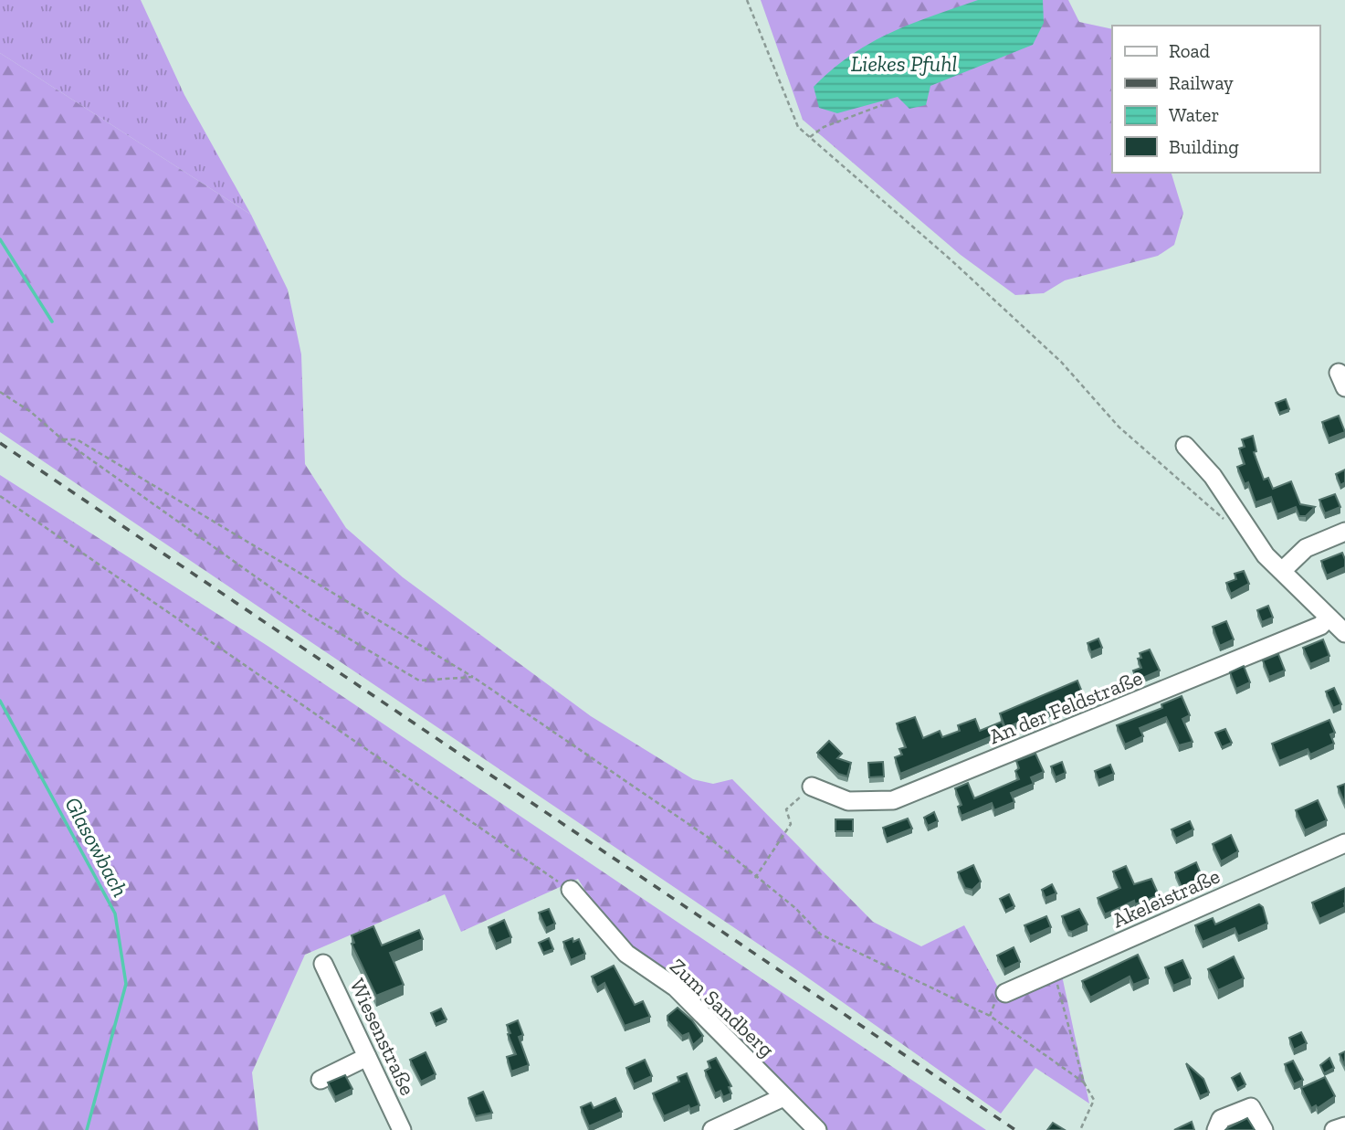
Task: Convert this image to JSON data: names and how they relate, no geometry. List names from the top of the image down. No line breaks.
{"streets":{"street":["An der Feldstraße","Akeleistraße","Zum Sandberg","Wiesenstraße"]},"water":["Liekes Pfuhl","Glasowbach"],"legend":["Road","Railway","Water","Building"]}
